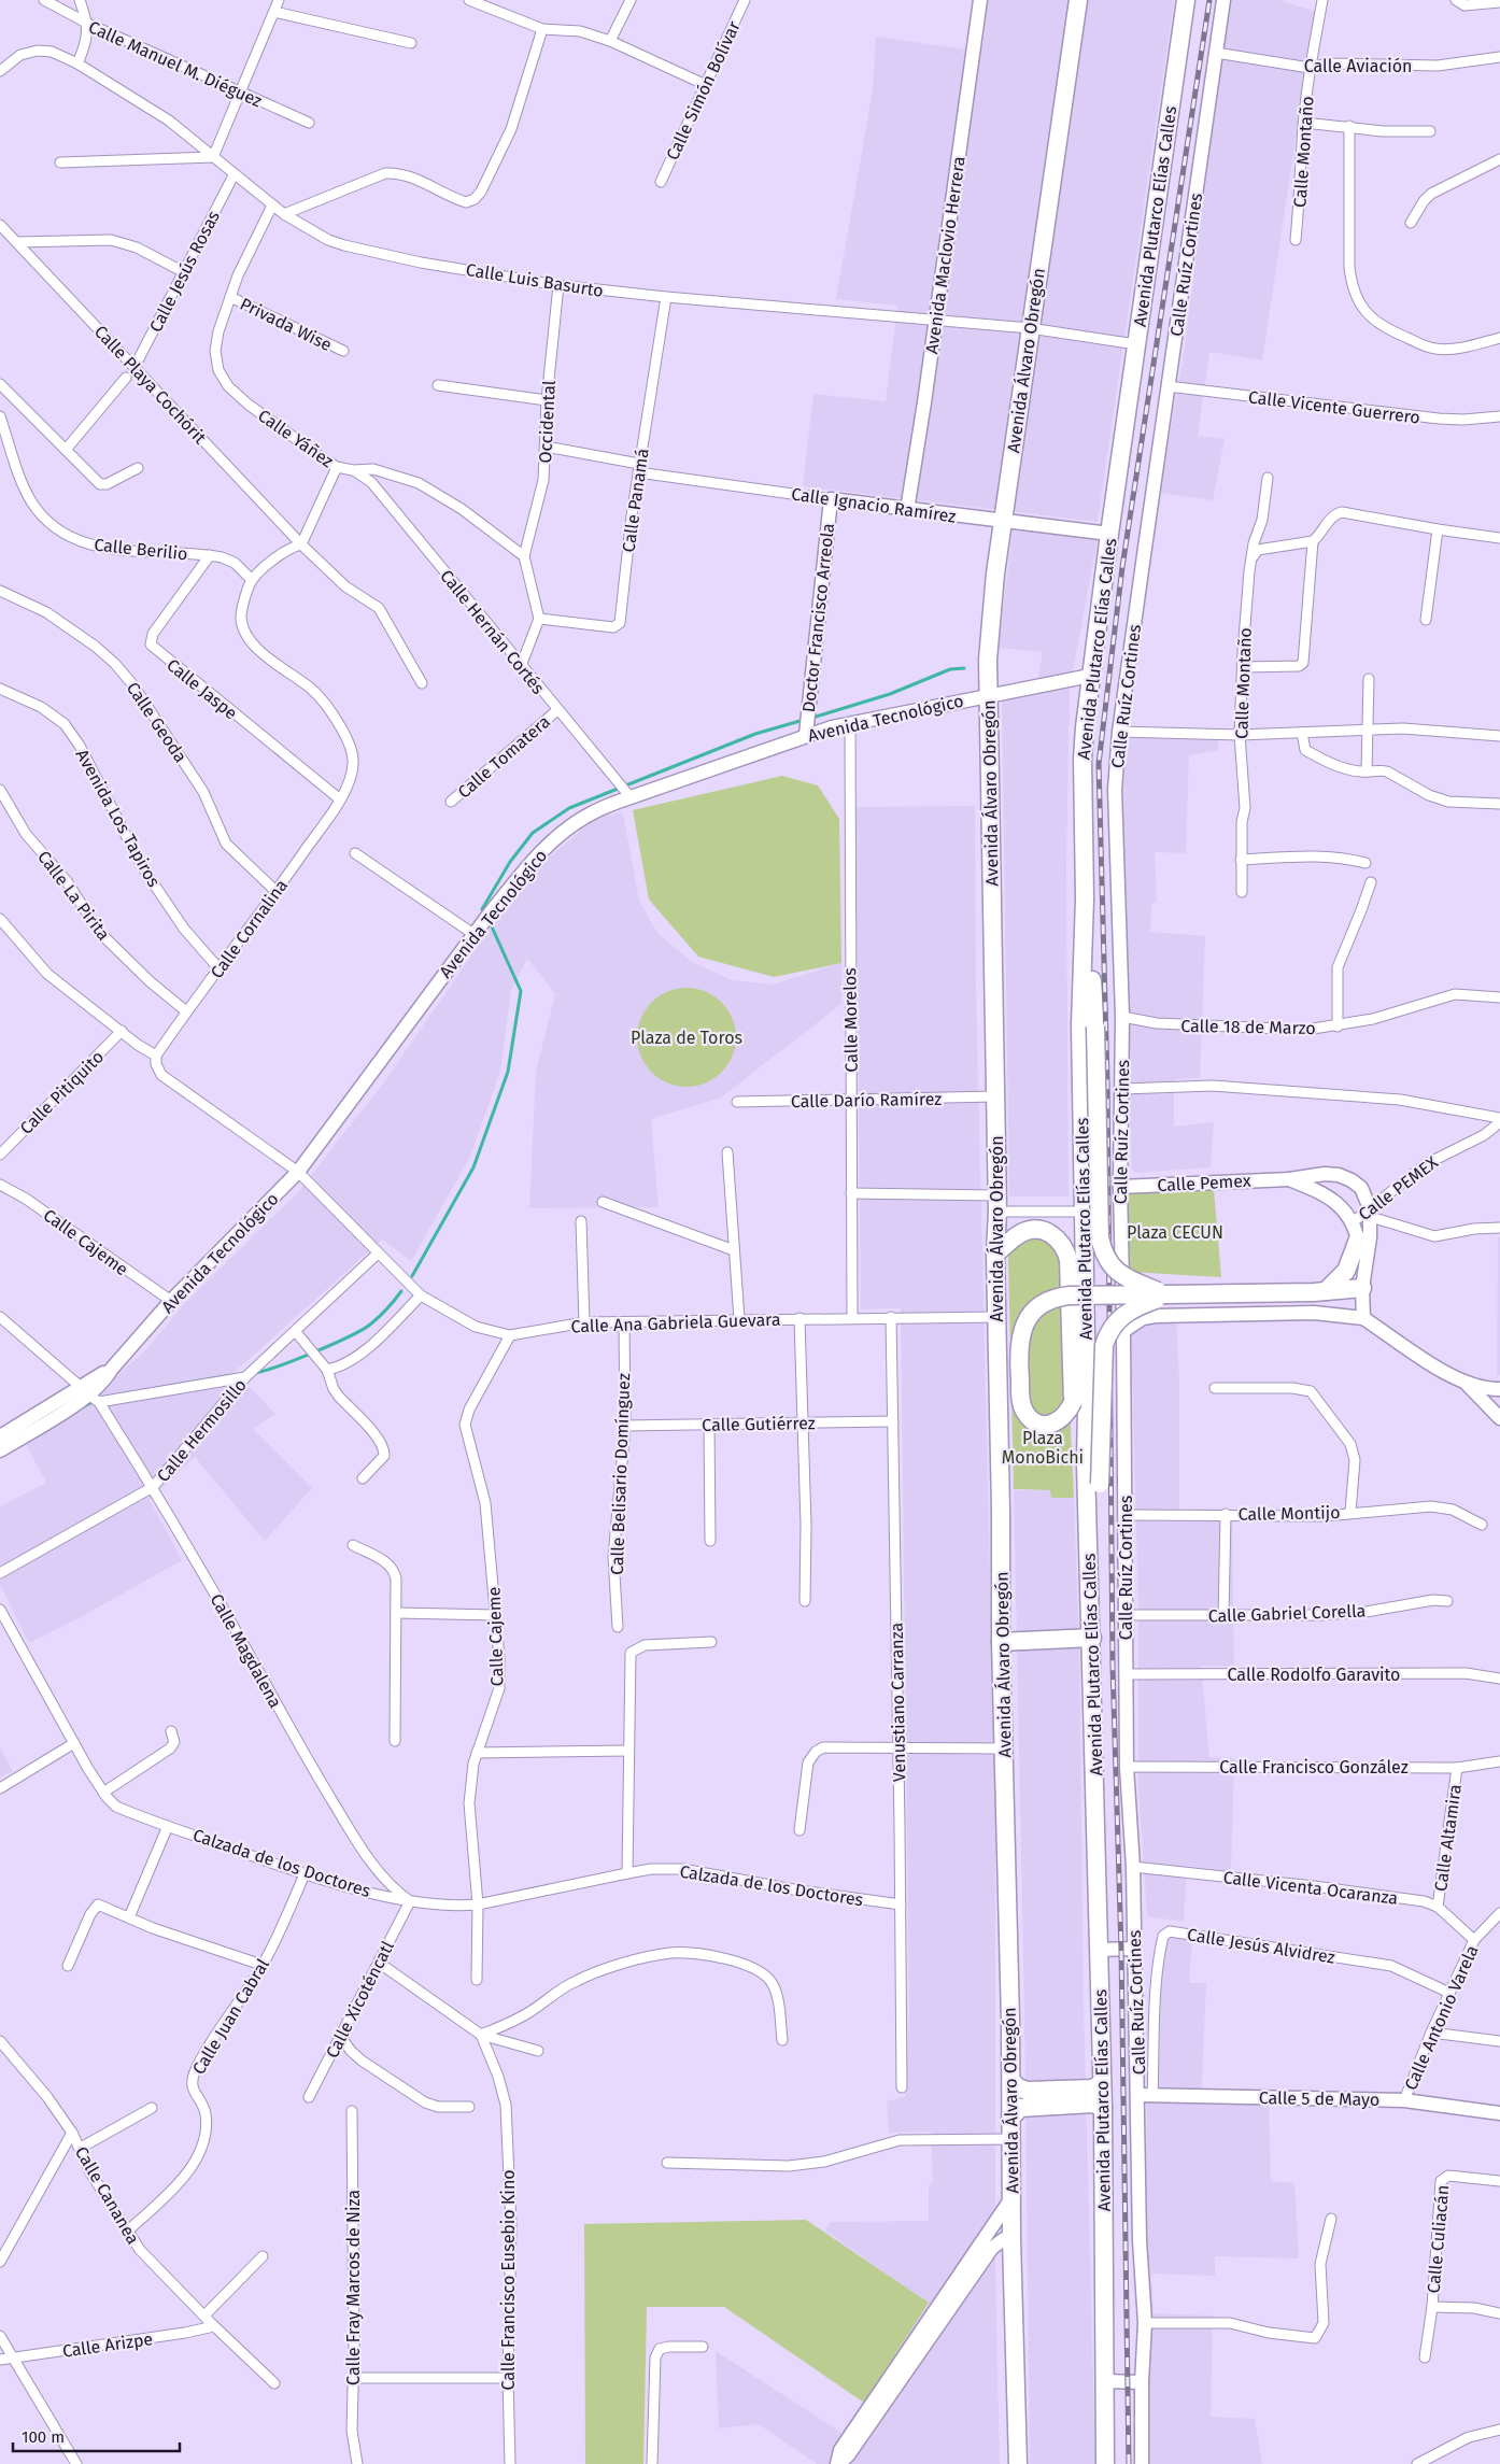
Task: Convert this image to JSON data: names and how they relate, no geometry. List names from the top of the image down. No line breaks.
{"streets":{"highway":["Avenida Plutarco Elías Calles","Avenida Álvaro Obregón"],"street":["Calle Manuel M. Diéguez","Calle Aviación","Calle Simón Bolívar","Calle Montaño","Avenida Maclovio Herrera","Calle Ruíz Cortines","Calle Jesús Rosas","Calle Luis Basurto","Privada Wise","Calle Playa Cochórit","Calle Vicente Guerrero","Occidental","Calle Yáñez","Calle Panamá","Calle Ignacio Ramírez","Calle Berilio","Doctor Francisco Arreola","Calle Hernán Cortés","Calle Jaspe","Avenida Tecnológico","Calle Geoda","Calle Tomatera","Avenida Los Tapiros","Calle La Pirita","Calle Cornalina","Calle Morelos","Calle 18 de Marzo","Calle Pitiquito","Calle Darío Ramírez","Calle Pemex","Calle PEMEX","Calle Cajeme","Calle Ana Gabriela Guevara","Calle Gutiérrez","Calle Hermosillo","Calle Belisario Domínguez","Calle Montijo","Calle Gabriel Corella","Calle Magdalena","Calle Rodolfo Garavito","Venustiano Carranza","Calle Francisco González","Calle Altamira","Calzada de los Doctores","Calle Vicenta Ocaranza","Calle Jesús Alvidrez","Calle Xicoténcatl","Calle Juan Cabral","Calle Antonio Varela","Calle 5 de Mayo","Calle Cananea","Calle Culiacán","Calle Francisco Eusebio Kino","Calle Fray Marcos de Niza","Calle Arizpe"]},"crossings":[["Calle Aviación","Calle Montaño"],["Calle Aviación","Calle Ruíz Cortines"],["Avenida Plutarco Elías Calles","Calle Luis Basurto"],["Avenida Plutarco Elías Calles","Calle Ignacio Ramírez"],["Avenida Plutarco Elías Calles","Avenida Tecnológico"],["Avenida Maclovio Herrera","Calle Luis Basurto"],["Avenida Maclovio Herrera","Calle Ignacio Ramírez"],["Calle Ruíz Cortines","Calle Vicente Guerrero"],["Calle Ruíz Cortines","Calle 18 de Marzo"],["Calle Ruíz Cortines","Calle Pemex"],["Calle Ruíz Cortines","Calle Montijo"],["Calle Ruíz Cortines","Calle Gabriel Corella"],["Calle Ruíz Cortines","Calle Rodolfo Garavito"],["Calle Ruíz Cortines","Calle Francisco González"],["Calle Ruíz Cortines","Calle Vicenta Ocaranza"],["Calle Ruíz Cortines","Calle Jesús Alvidrez"],["Calle Ruíz Cortines","Calle 5 de Mayo"],["Calle Jesús Rosas","Calle Luis Basurto"],["Calle Jesús Rosas","Calle Playa Cochórit"],["Calle Luis Basurto","Avenida Álvaro Obregón"],["Calle Luis Basurto","Occidental"],["Calle Luis Basurto","Calle Yáñez"],["Calle Luis Basurto","Calle Panamá"],["Privada Wise","Calle Yáñez"],["Avenida Álvaro Obregón","Calle Ignacio Ramírez"],["Avenida Álvaro Obregón","Avenida Tecnológico"],["Avenida Álvaro Obregón","Calle Darío Ramírez"],["Avenida Álvaro Obregón","Calle Ana Gabriela Guevara"],["Occidental","Calle Yáñez"],["Occidental","Calle Ignacio Ramírez"],["Calle Yáñez","Calle Hernán Cortés"],["Calle Panamá","Calle Ignacio Ramírez"],["Calle Ignacio Ramírez","Doctor Francisco Arreola"],["Calle Berilio","Calle Jaspe"],["Calle Berilio","Calle Cornalina"],["Doctor Francisco Arreola","Avenida Tecnológico"],["Calle Hernán Cortés","Avenida Tecnológico"],["Calle Hernán Cortés","Calle Tomatera"],["Calle Jaspe","Calle Cornalina"],["Avenida Tecnológico","Calle Morelos"],["Avenida Tecnológico","Calle Cajeme"],["Avenida Tecnológico","Calle Ana Gabriela Guevara"],["Avenida Tecnológico","Calle Magdalena"],["Calle Geoda","Calle Cornalina"],["Avenida Los Tapiros","Calle Cornalina"],["Calle La Pirita","Calle Cornalina"],["Calle Cornalina","Calle Ana Gabriela Guevara"],["Calle Morelos","Calle Darío Ramírez"],["Calle Morelos","Calle Ana Gabriela Guevara"],["Calle Cajeme","Calle Ana Gabriela Guevara"],["Calle Cajeme","Calzada de los Doctores"],["Calle Ana Gabriela Guevara","Calle Hermosillo"],["Calle Ana Gabriela Guevara","Calle Belisario Domínguez"],["Calle Ana Gabriela Guevara","Venustiano Carranza"],["Calle Gutiérrez","Calle Belisario Domínguez"],["Calle Gutiérrez","Venustiano Carranza"],["Calle Hermosillo","Calle Magdalena"],["Calle Magdalena","Calzada de los Doctores"],["Calle Magdalena","Calle Xicoténcatl"],["Venustiano Carranza","Calzada de los Doctores"],["Calle Francisco González","Calle Altamira"],["Calle Altamira","Calle Vicenta Ocaranza"],["Calzada de los Doctores","Calle Xicoténcatl"],["Calzada de los Doctores","Calle Juan Cabral"],["Calle Vicenta Ocaranza","Calle Antonio Varela"],["Calle Jesús Alvidrez","Calle Antonio Varela"],["Calle Jesús Alvidrez","Calle 5 de Mayo"],["Calle Juan Cabral","Calle Cananea"],["Calle Antonio Varela","Calle 5 de Mayo"],["Calle Cananea","Calle Arizpe"]],"parks":["Plaza de Toros","Plaza CECUN","Plaza MonoBichi"],"scale_bar":"100 m"}
